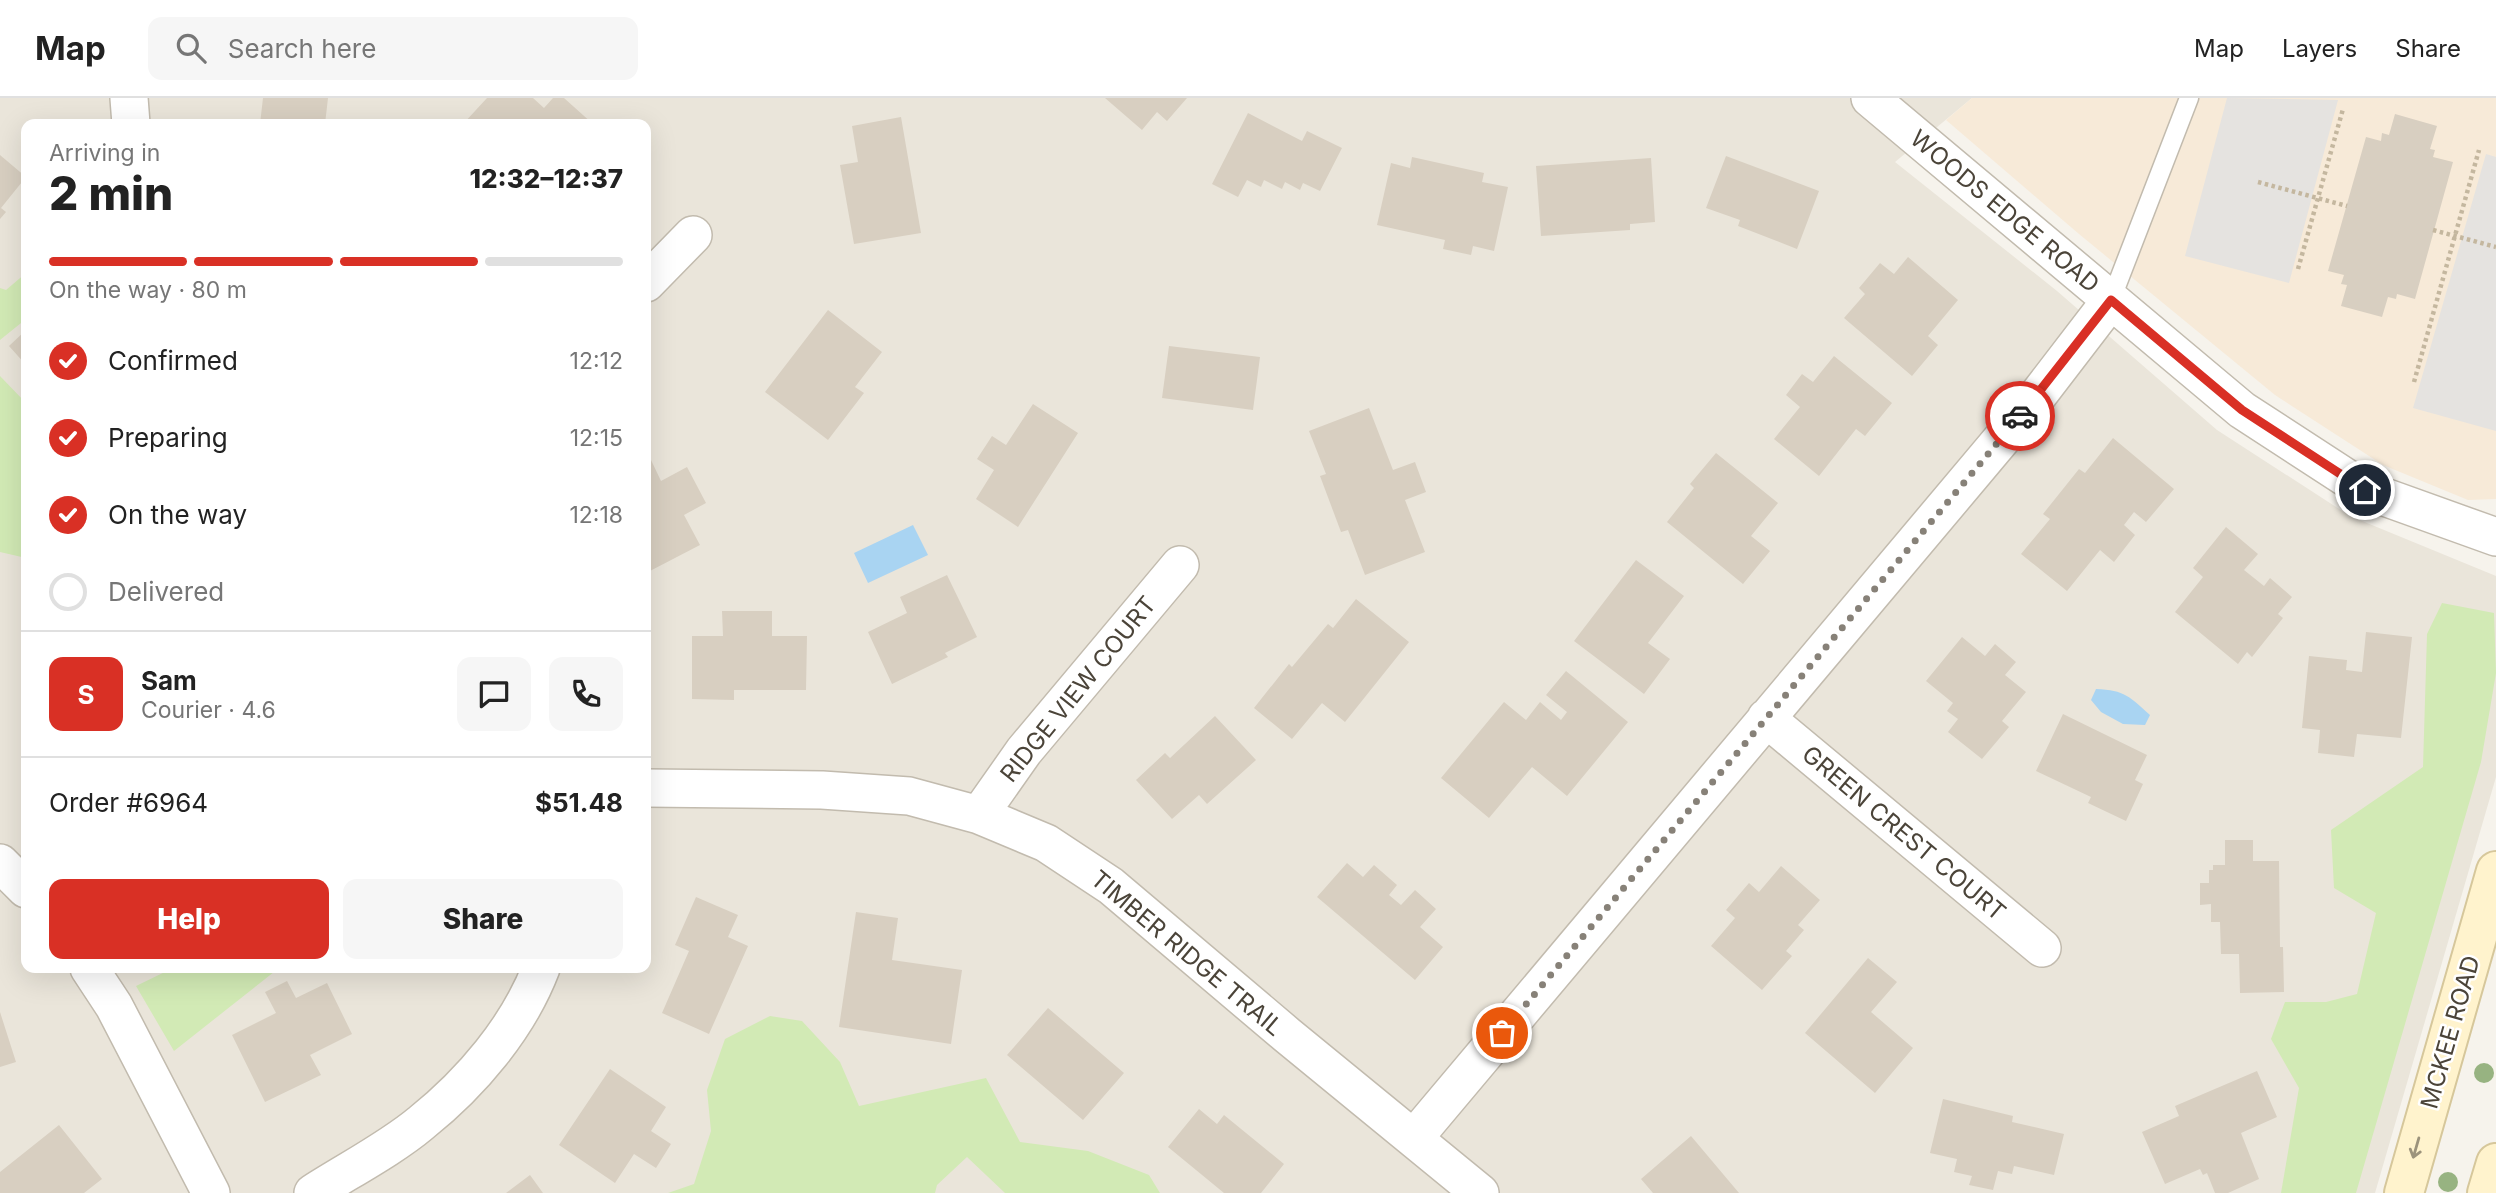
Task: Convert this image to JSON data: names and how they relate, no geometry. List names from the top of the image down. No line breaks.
{"streets":{"main road":["MCKEE ROAD"],"street":["WOODS EDGE ROAD","RIDGE VIEW COURT","GREEN CREST COURT","TIMBER RIDGE TRAIL"]},"crossings":[["RIDGE VIEW COURT","TIMBER RIDGE TRAIL"]],"one_way":["MCKEE ROAD"],"page":{"header":"Map","search":"Search here","nav":["Map","Layers","Share"],"heading":["2 min","Arriving in","12:32–12:37"],"panel":["Sam","Courier · 4.6","Order #6964","$51.48"],"bar":"On the way · 80 m","list":[["Confirmed","12:12"],["Preparing","12:15"],["On the way","12:18"],"Delivered"],"round":"S","buttons":["Help","Share"]}}
